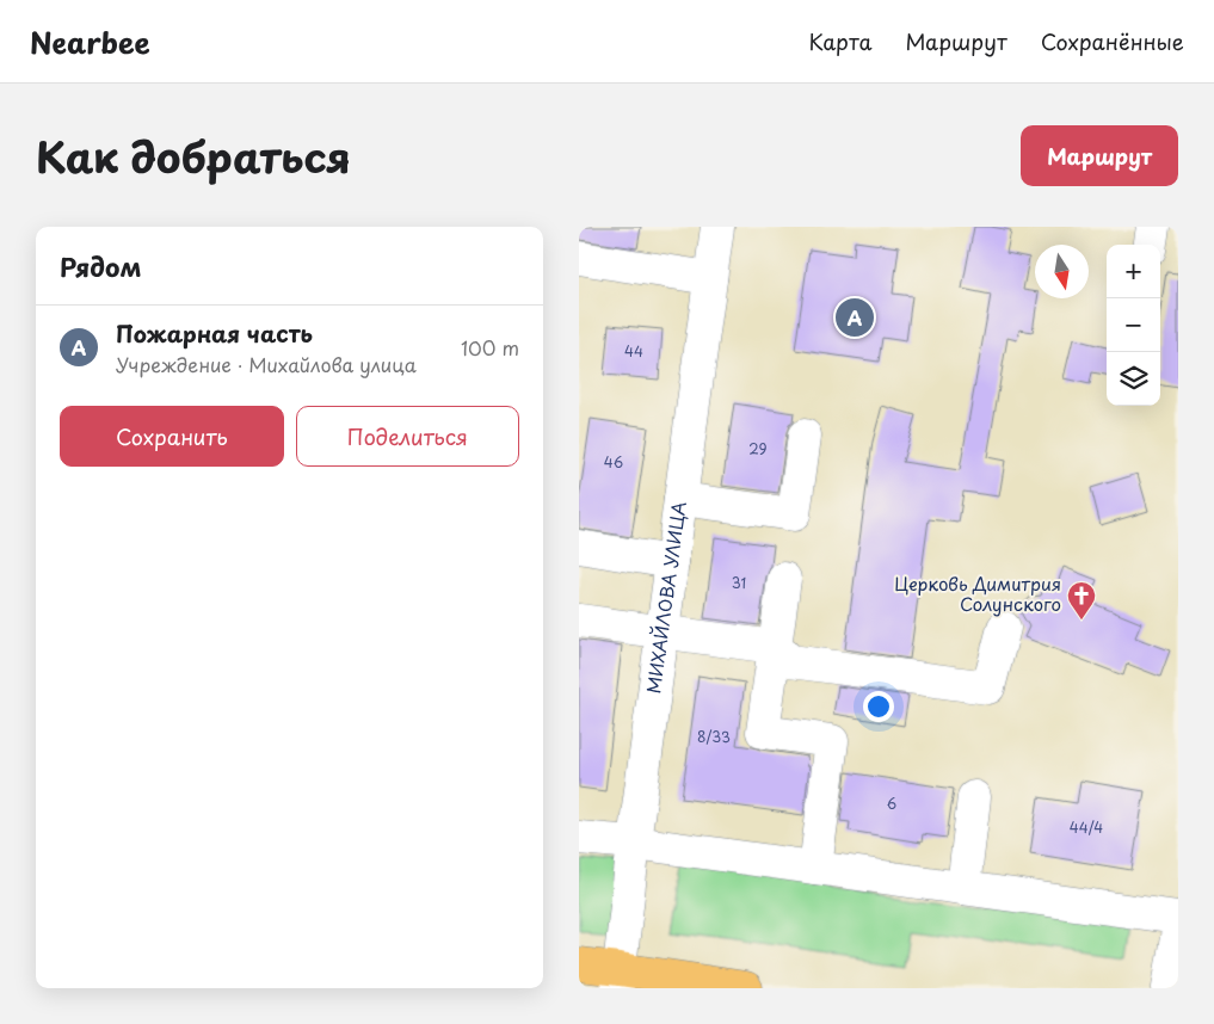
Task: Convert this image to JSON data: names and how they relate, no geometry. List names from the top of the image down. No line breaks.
{"streets":{"street":["МИХАЙЛОВА УЛИЦА"]},"places":{"church":["Церковь Димитрия Солунского"]},"house_numbers":["44","29","46","31","8/33","6","44/4"],"north":"bottom","page":{"header":"Nearbee","nav":["Карта","Маршрут","Сохранённые"],"title":"Как добраться","buttons":["Маршрут",["Сохранить","Поделиться"]],"heading":"Рядом","map_buttons":["+","−"],"pins":"A","list":[{"mark":"A","name":"Пожарная часть","note":"Учреждение · Михайлова улица","value":"100 m"}]}}
